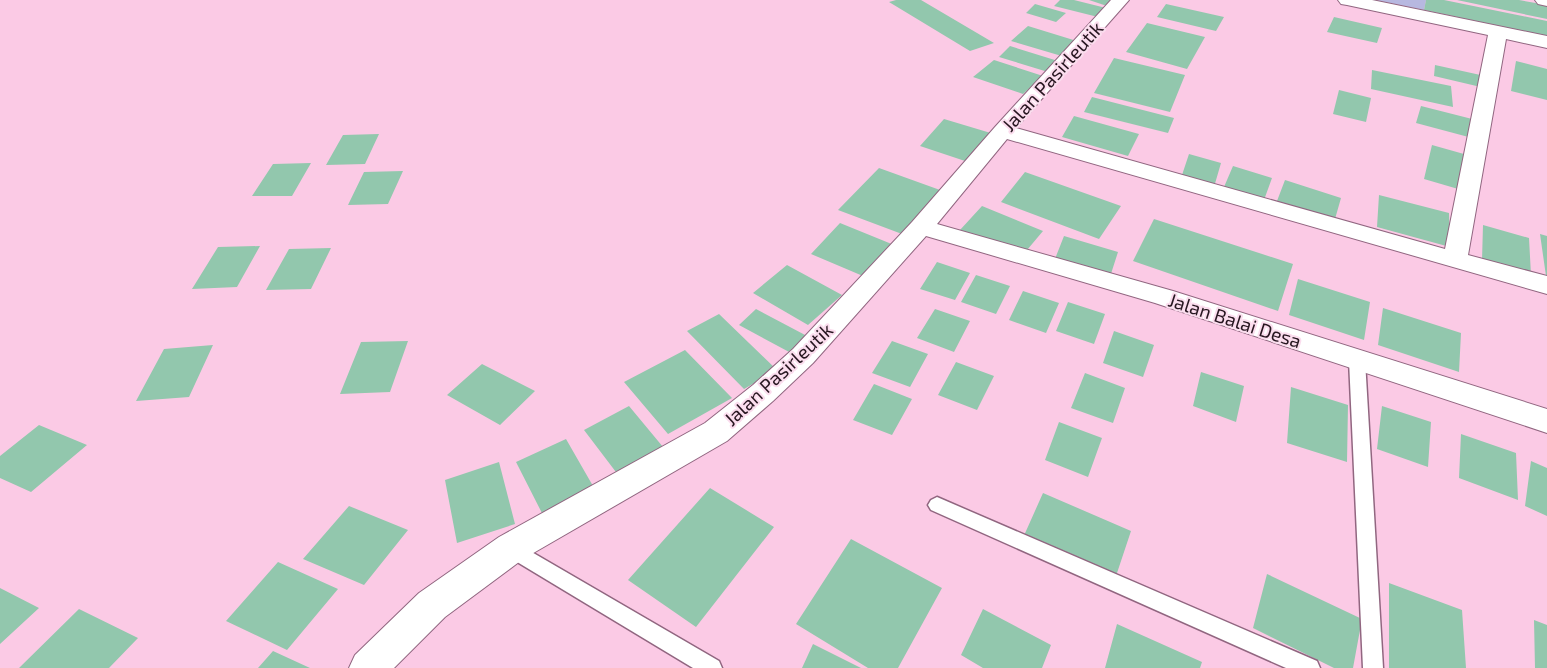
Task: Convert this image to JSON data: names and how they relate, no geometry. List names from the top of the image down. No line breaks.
{"streets":{"street":["Jalan Pasirleutik","Jalan Balai Desa"]},"crossings":[["Jalan Pasirleutik","Jalan Balai Desa"]]}
